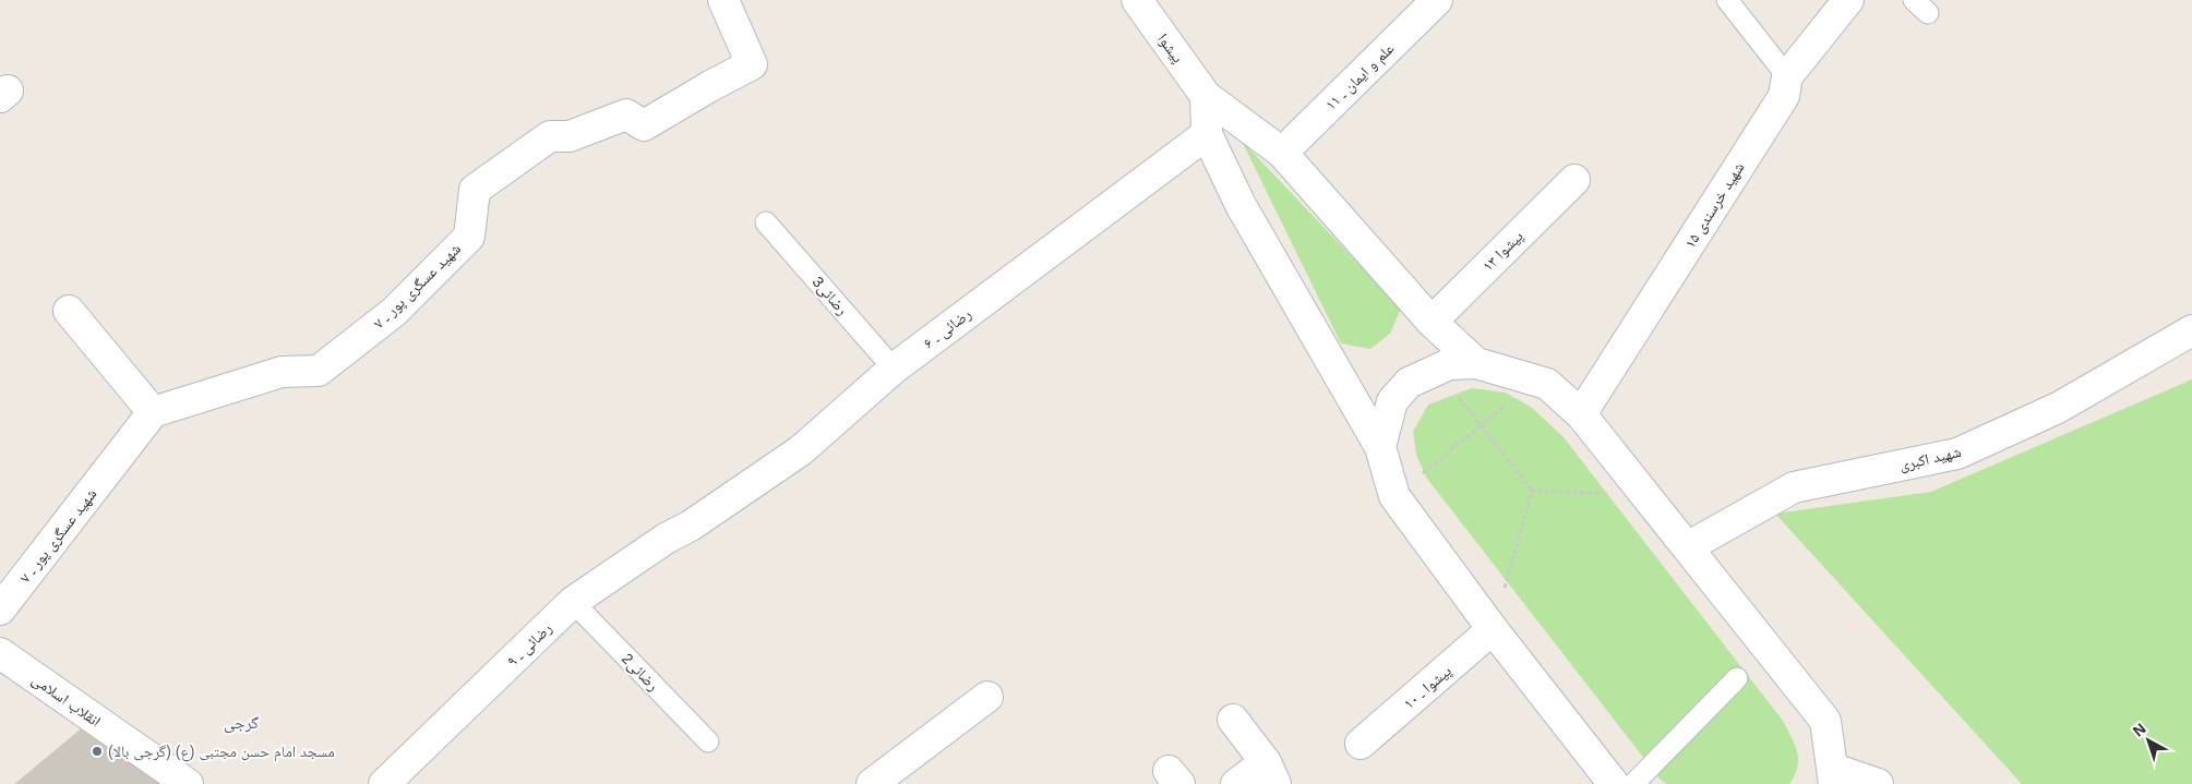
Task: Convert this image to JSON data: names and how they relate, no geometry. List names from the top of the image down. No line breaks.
{"streets":{"street":["پیشوا","علم و ایمان ـ ۱۱","شهید خرسندی ۱۵","پیشوا ۱۳","شهید عسگری پور ـ ۷","رضائی ـ ۶","شهید اکبری","رضائی ـ ۹","پیشوا ـ ۱۰","انقلاب اسلامی"],"lane":["رضائی3","رضائی2"]},"crossings":[["پیشوا","علم و ایمان ـ ۱۱"],["پیشوا","پیشوا ۱۳"],["رضائی3","رضائی ـ ۶"],["رضائی ـ ۶","رضائی ـ ۹"],["رضائی ـ ۹","رضائی2"]],"districts":["گرجی"],"places":["مسجد امام حسن مجتبی (ع) (گرجی بالا)"],"north":"top left"}
